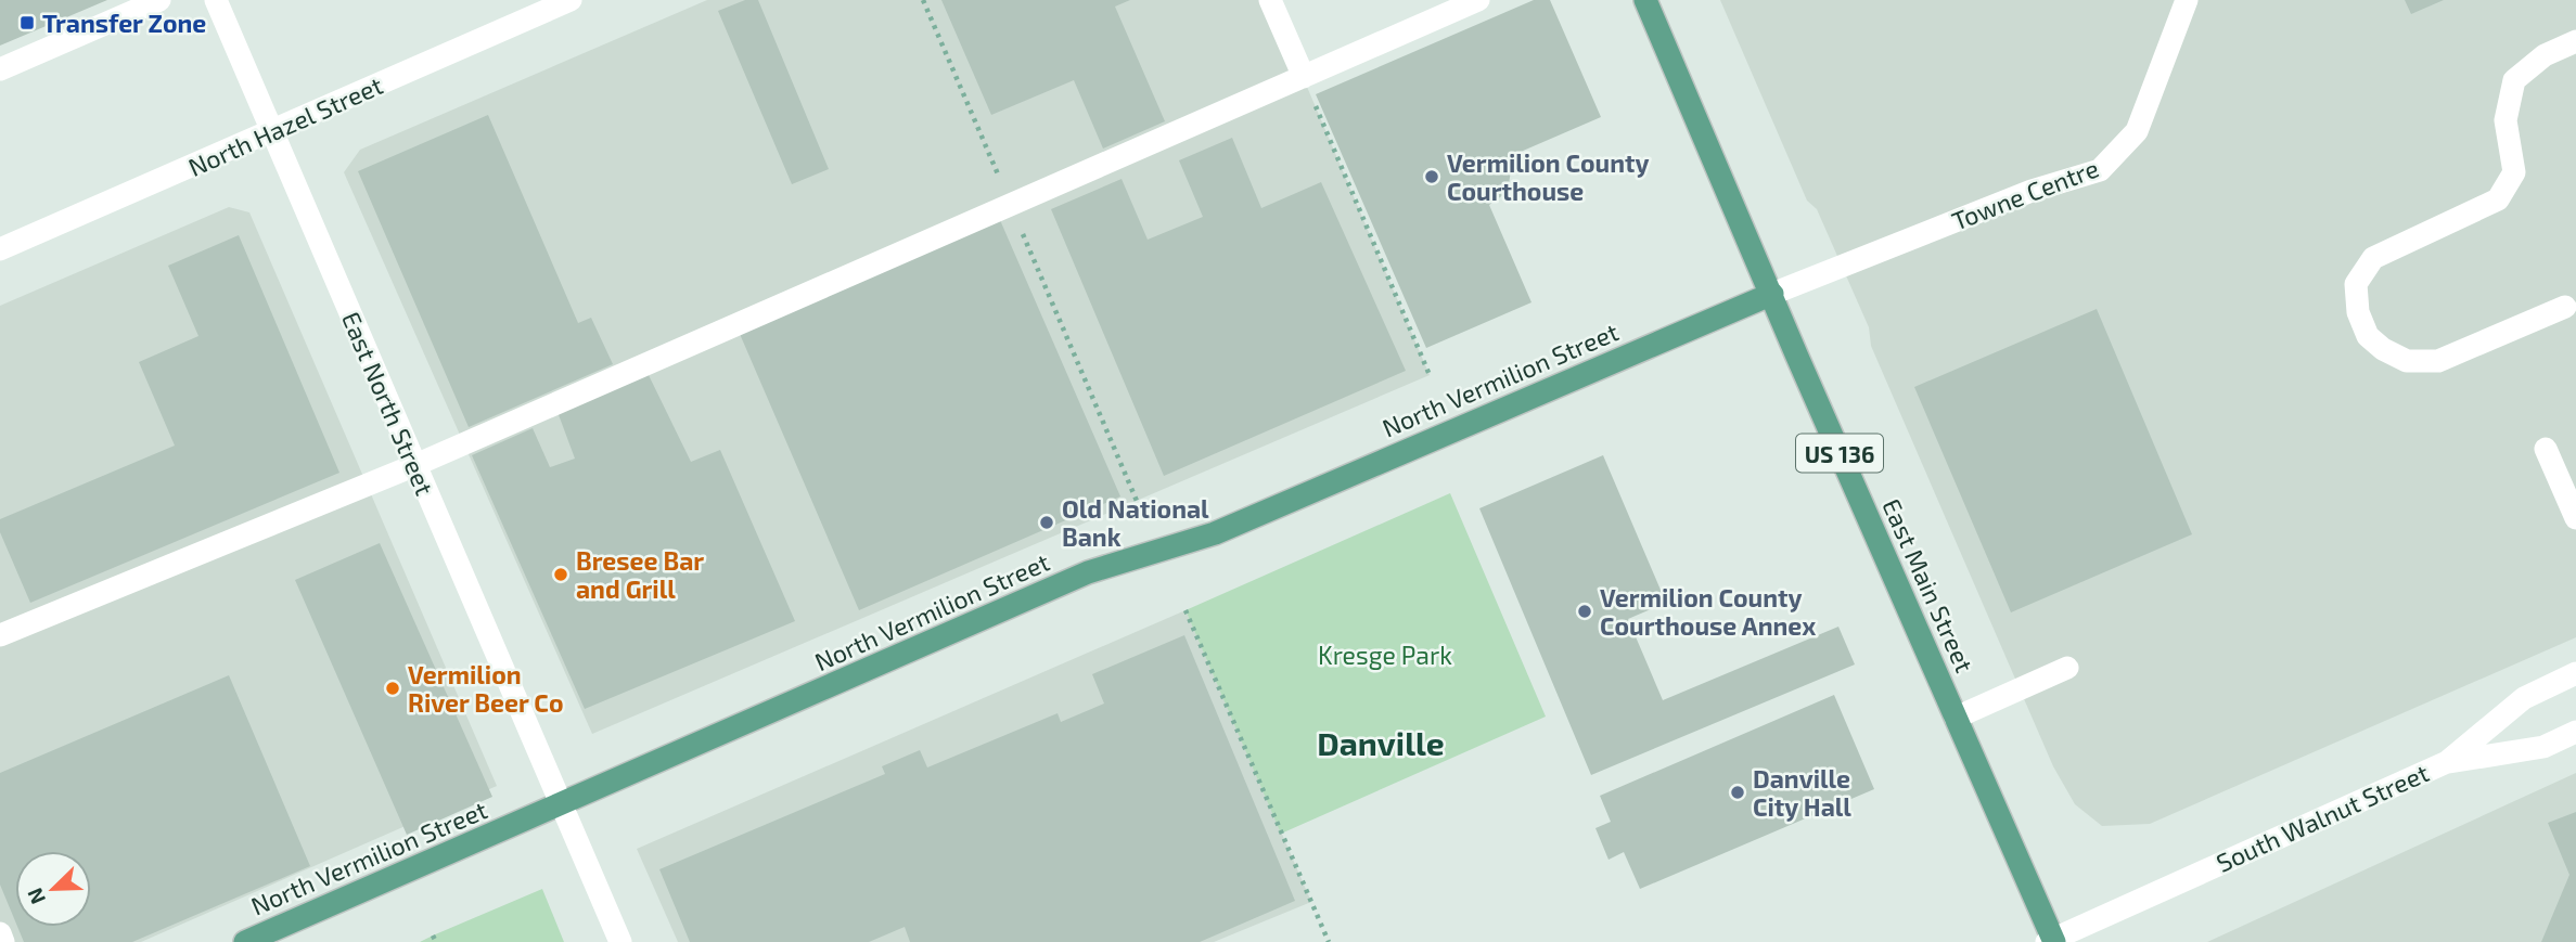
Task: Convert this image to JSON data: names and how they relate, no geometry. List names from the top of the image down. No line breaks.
{"streets":{"main road":["North Vermilion Street","US 136","East Main Street"],"street":["North Hazel Street","Towne Centre","East North Street","South Walnut Street"]},"crossings":[["North Hazel Street","East North Street"],["Towne Centre","North Vermilion Street"],["Towne Centre","East Main Street"],["North Vermilion Street","East North Street"],["North Vermilion Street","East Main Street"],["East Main Street","South Walnut Street"]],"districts":["Danville"],"parks":["Kresge Park"],"places":{"transit":["Transfer Zone"],"other":["Vermilion County Courthouse","Old National Bank","Bresee Bar and Grill","Vermilion County Courthouse Annex","Vermilion River Beer Co","Danville City Hall"]},"north":"bottom left"}
